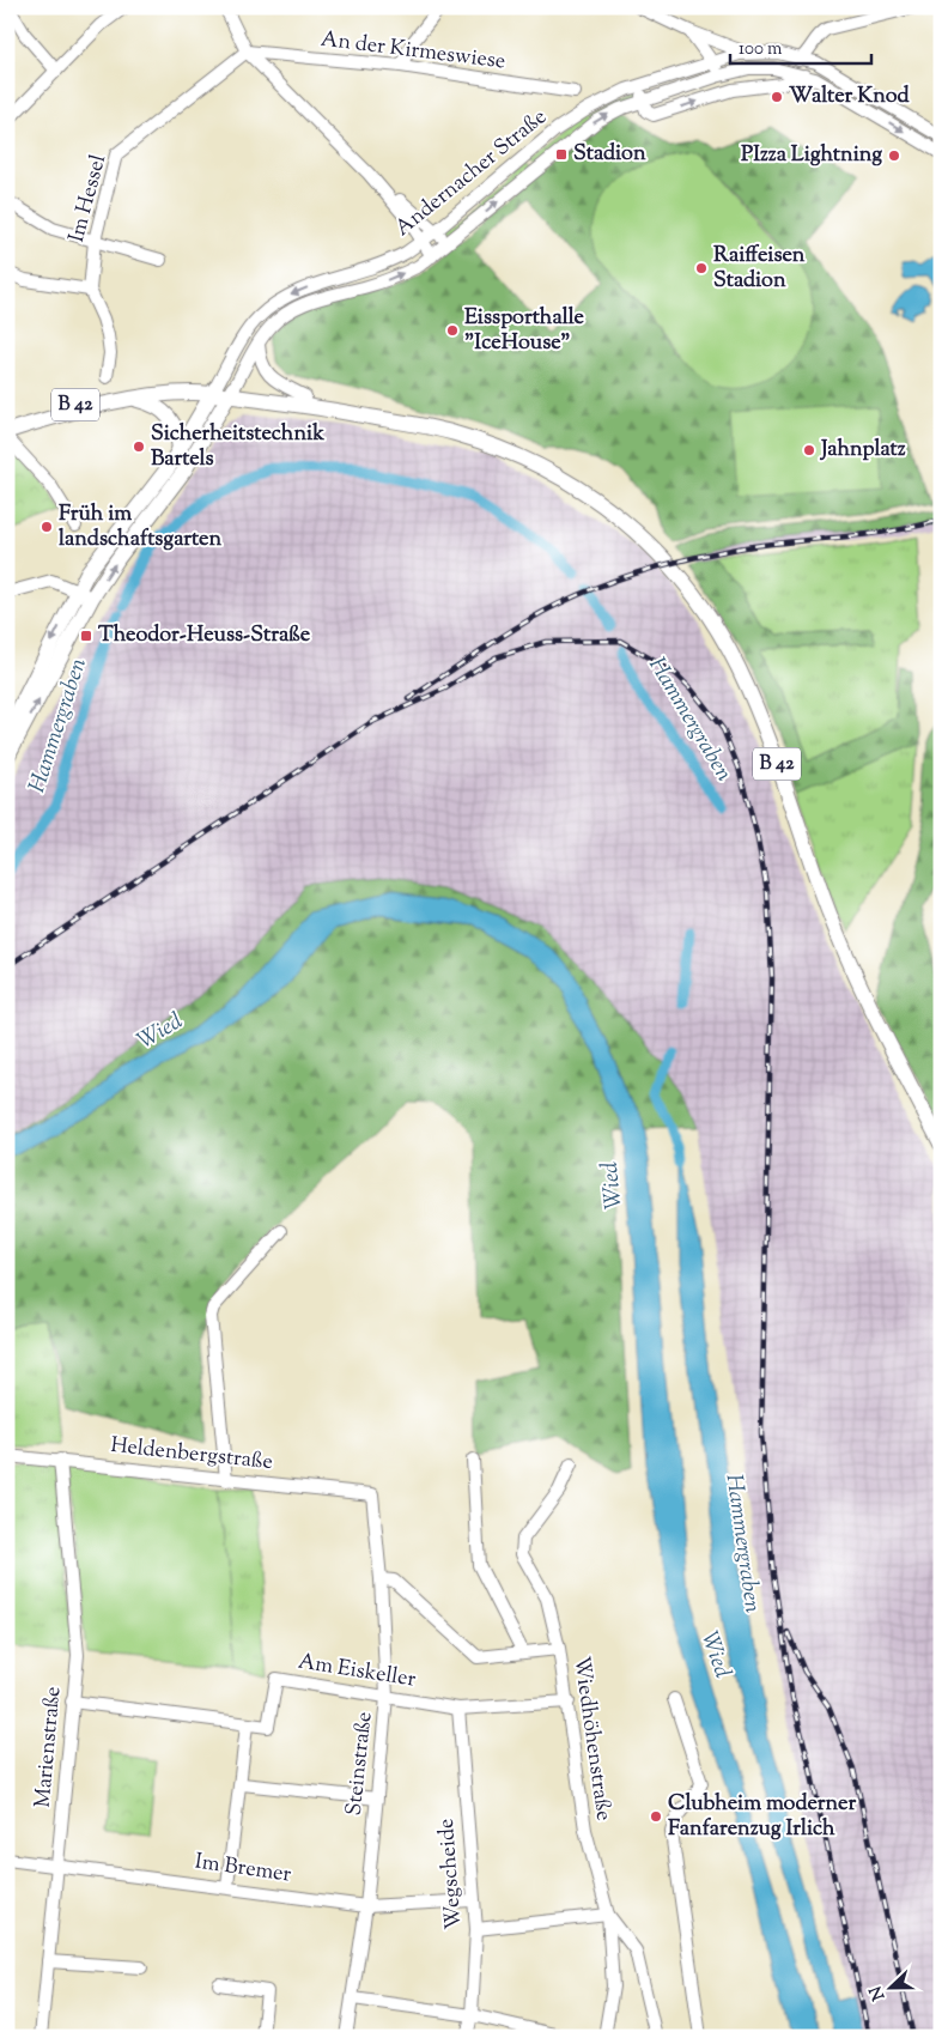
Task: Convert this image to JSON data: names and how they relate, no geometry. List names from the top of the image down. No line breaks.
{"streets":{"main road":["B 42"],"street":["An der Kirmeswiese","Andernacher Straße","Im Hessel","Heldenbergstraße","Am Eiskeller","Wiedhöhenstraße","Marienstraße","Steinstraße","Im Bremer","Wegscheide"]},"crossings":[["An der Kirmeswiese","Im Hessel"],["Andernacher Straße","B 42"],["Heldenbergstraße","Marienstraße"],["Heldenbergstraße","Steinstraße"],["Am Eiskeller","Wiedhöhenstraße"],["Am Eiskeller","Marienstraße"],["Am Eiskeller","Steinstraße"],["Am Eiskeller","Wegscheide"],["Marienstraße","Im Bremer"],["Steinstraße","Im Bremer"],["Im Bremer","Wegscheide"]],"water":["Hammergraben","Wied"],"places":{"other":["Walter Knod","PIzza Lightning","Raiffeisen Stadion","Eissporthalle \"IceHouse\"","Sicherheitstechnik Bartels","Jahnplatz","Früh im landschaftsgarten","Clubheim moderner Fanfarenzug Irlich"],"transit":["Stadion","Theodor-Heuss-Straße"]},"scale_bar":"100 m","north":"left"}
